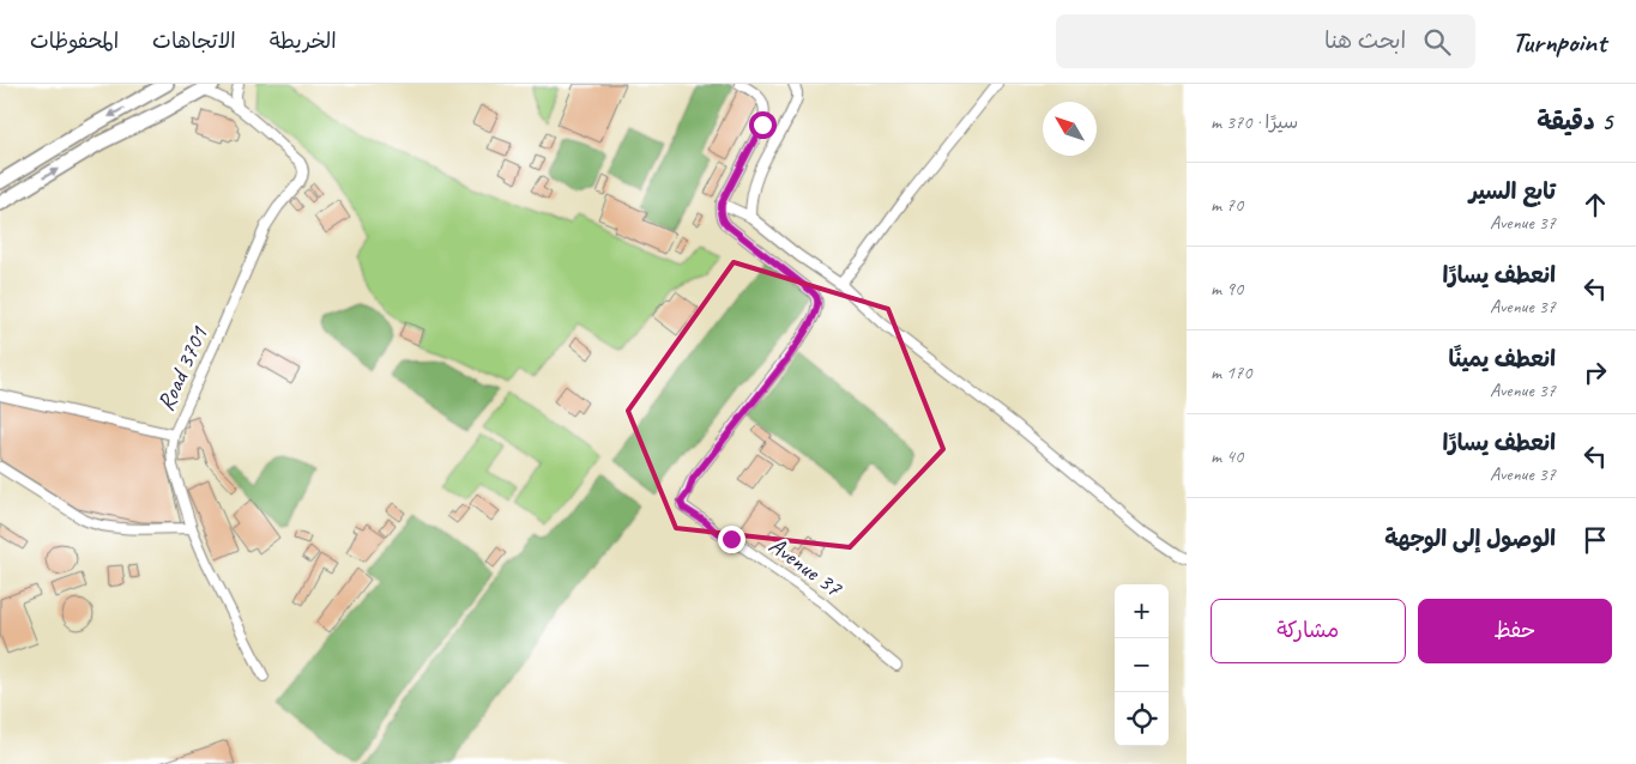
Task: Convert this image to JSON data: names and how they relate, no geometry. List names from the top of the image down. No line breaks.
{"streets":{"street":["Road 3701","Avenue 37"]},"north":"top left","page":{"header":"Turnpoint","search":"ابحث هنا","nav":["الخريطة","الاتجاهات","المحفوظات"],"heading":["5 دقيقة","سيرًا · 370 m"],"list":[["تابع السير","Avenue 37","70 m"],["انعطف يسارًا","Avenue 37","90 m"],["انعطف يمينًا","Avenue 37","170 m"],["انعطف يسارًا","Avenue 37","40 m"],"الوصول إلى الوجهة"],"buttons":["حفظ","مشاركة"],"map_buttons":["+","−"]}}
